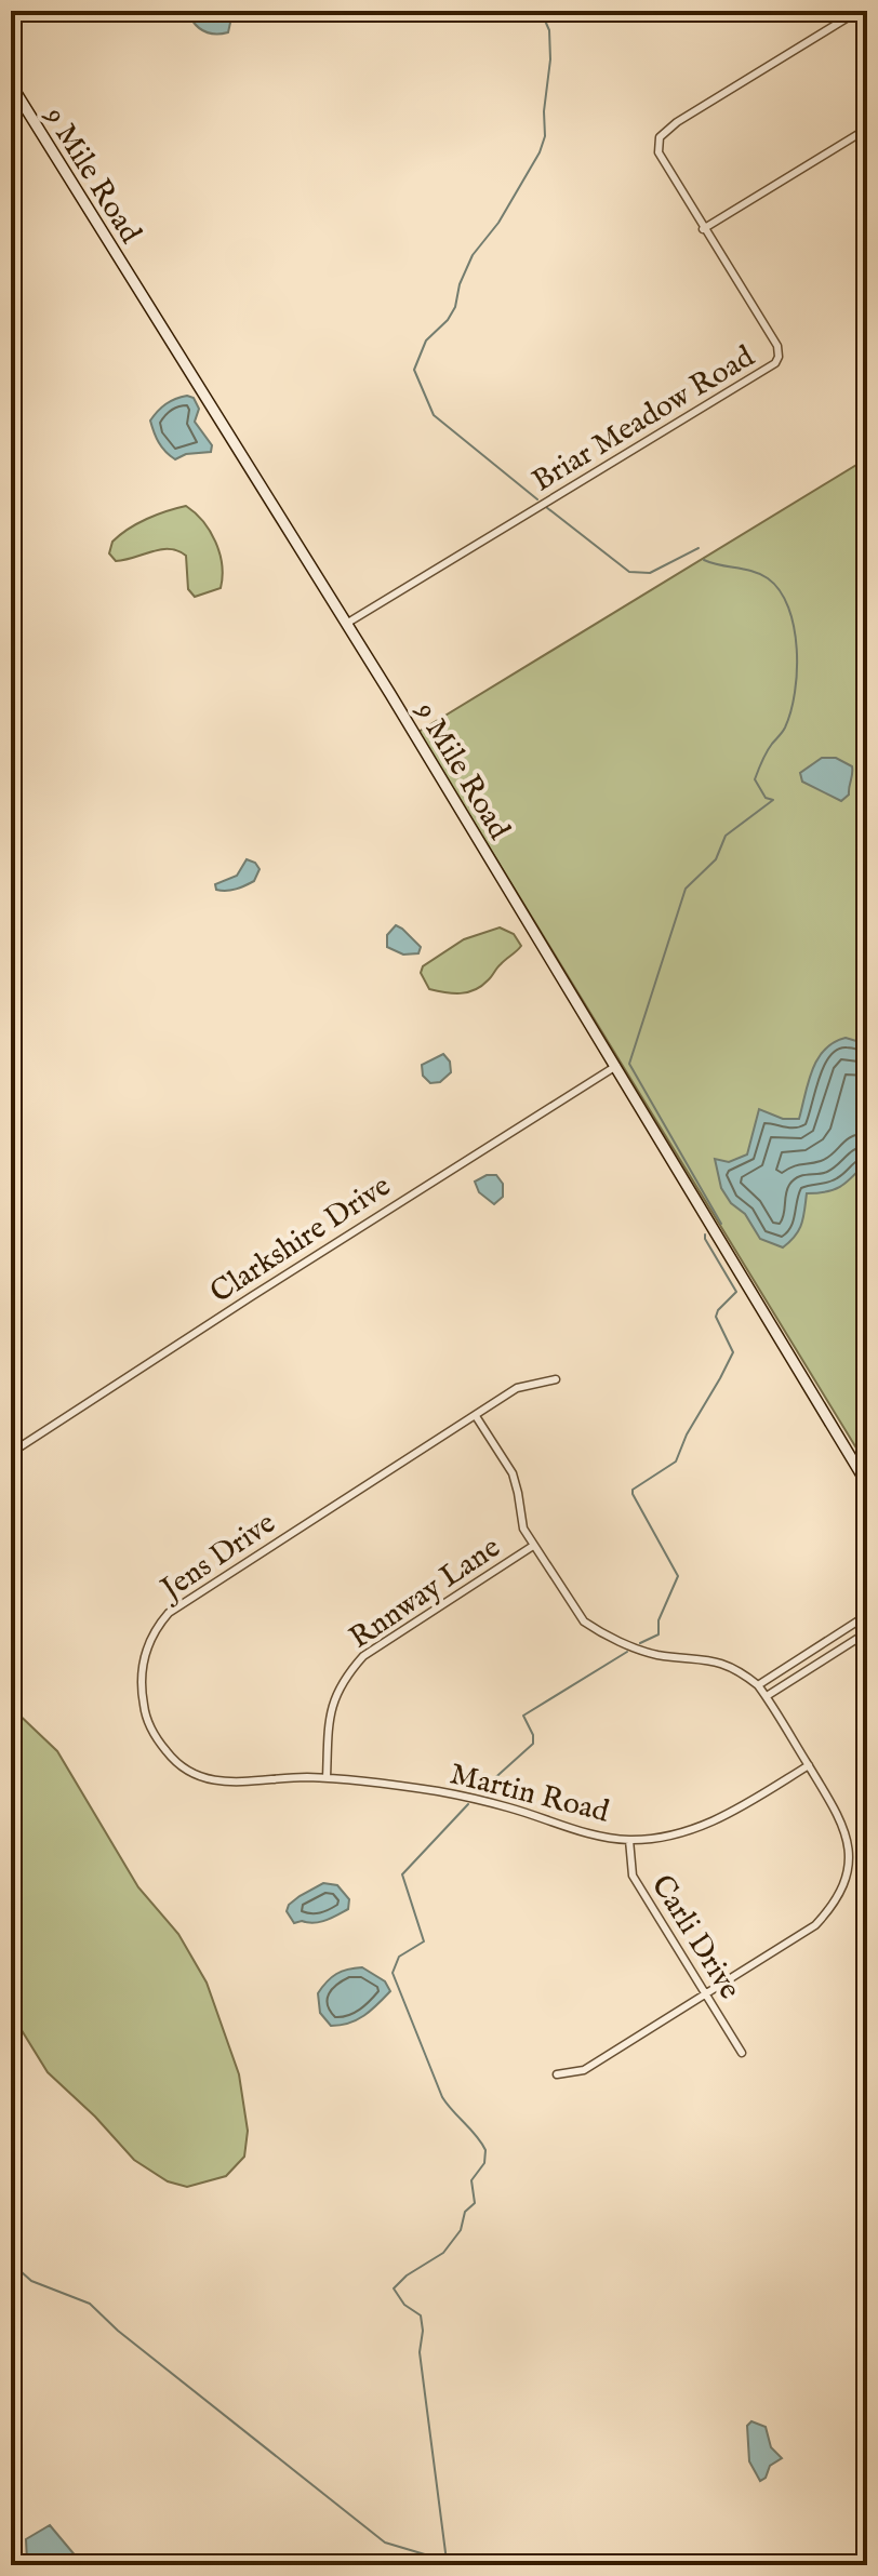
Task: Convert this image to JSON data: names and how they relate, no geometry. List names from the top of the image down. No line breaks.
{"streets":{"street":["9 Mile Road","Briar Meadow Road","Clarkshire Drive","Jens Drive","Rnnway Lane","Martin Road","Carli Drive"]},"crossings":[["9 Mile Road","Briar Meadow Road"],["9 Mile Road","Clarkshire Drive"],["Jens Drive","Rnnway Lane"],["Jens Drive","Martin Road"],["Rnnway Lane","Martin Road"],["Martin Road","Carli Drive"]]}
